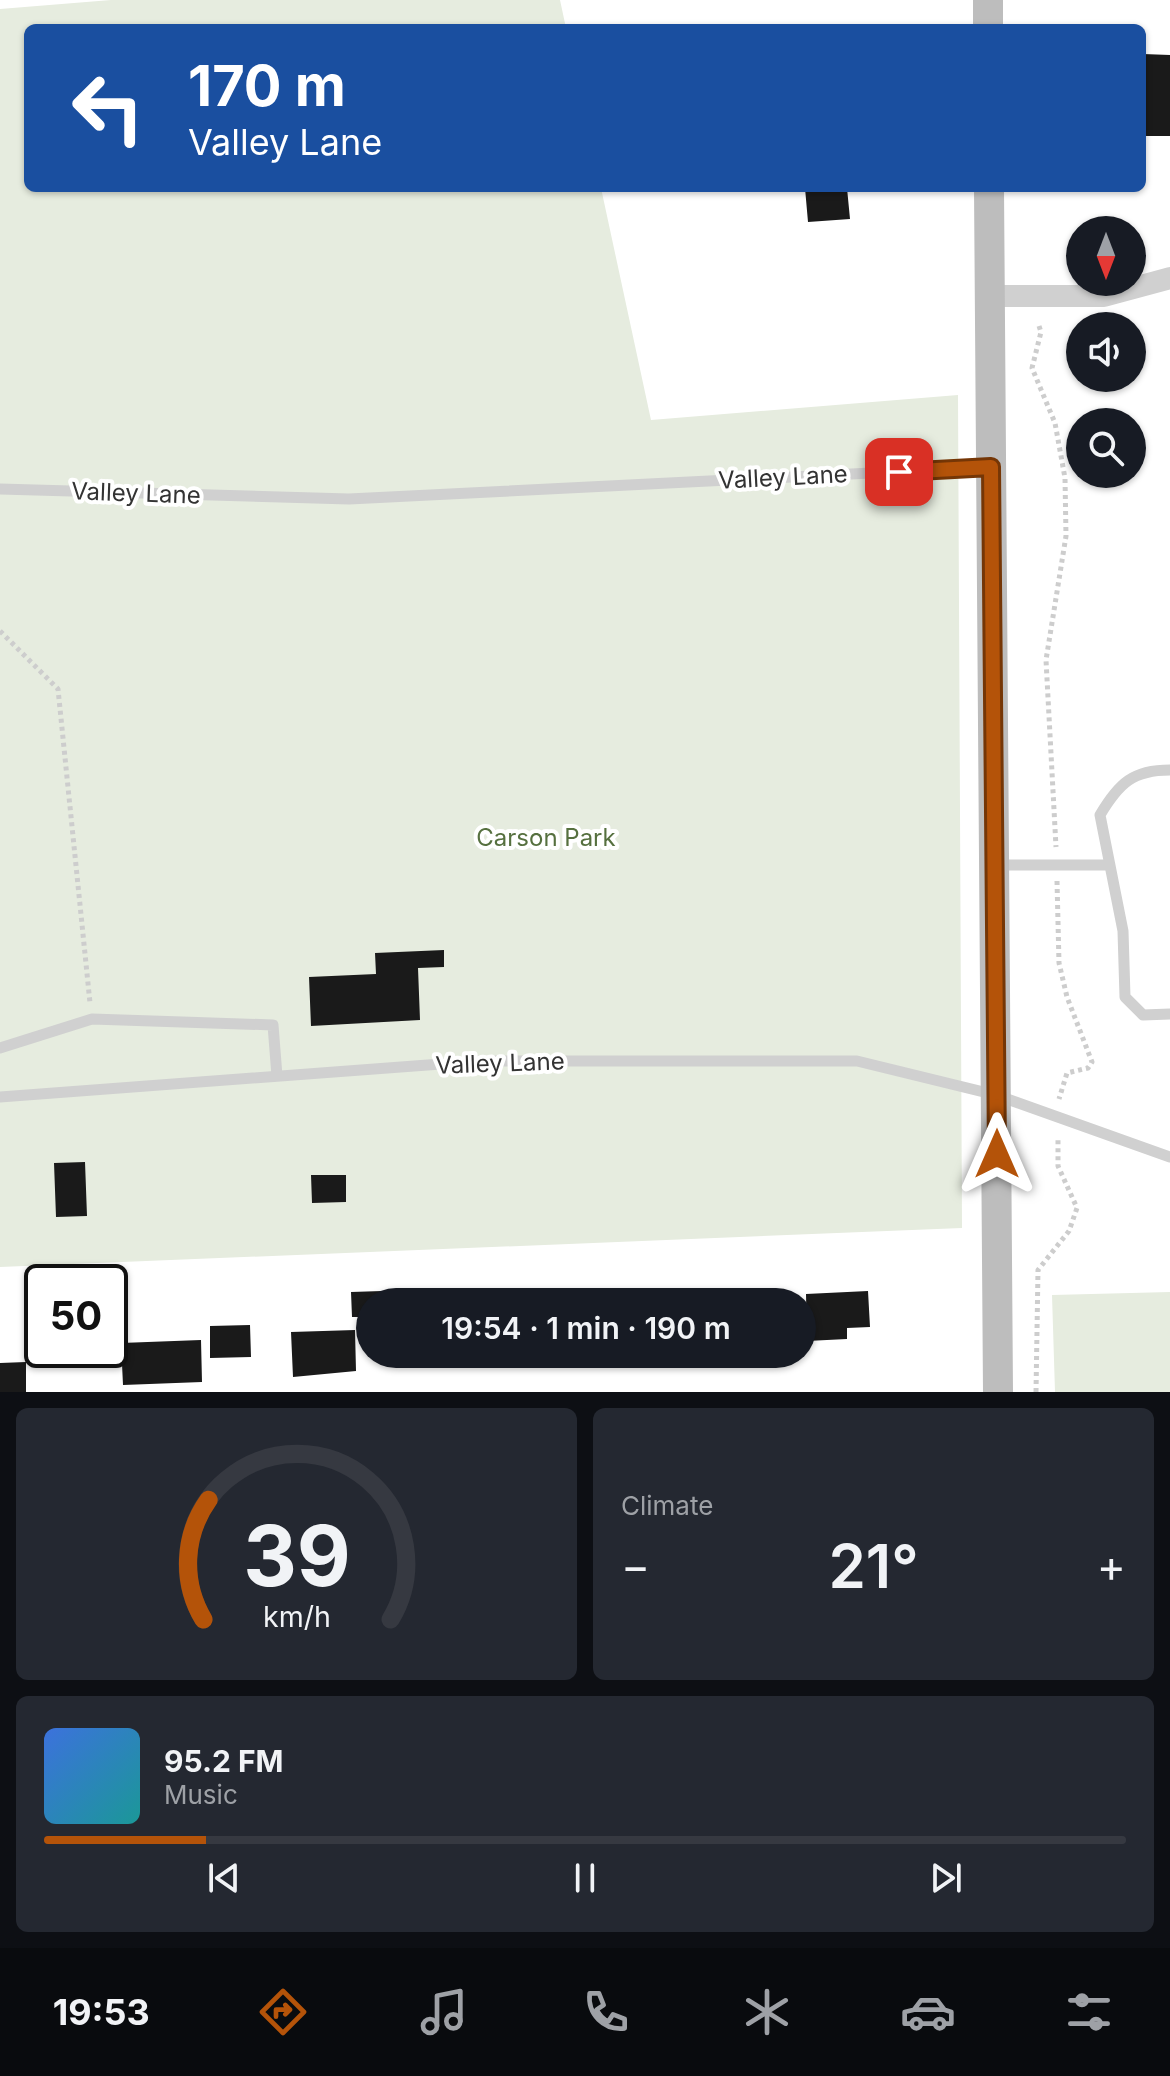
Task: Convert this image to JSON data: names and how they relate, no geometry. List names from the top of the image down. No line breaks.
{"streets":{"lane":["Valley Lane"]},"parks":["Carson Park"],"north":"bottom","page":{"turn":["170 m","Valley Lane"],"limit":"50","trip":"19:54 · 1 min · 190 m","tile":"Climate","heat":["−","21°","+"],"song":["95.2 FM","Music"],"tabs":"19:53","gauge":["39","km/h"]}}
